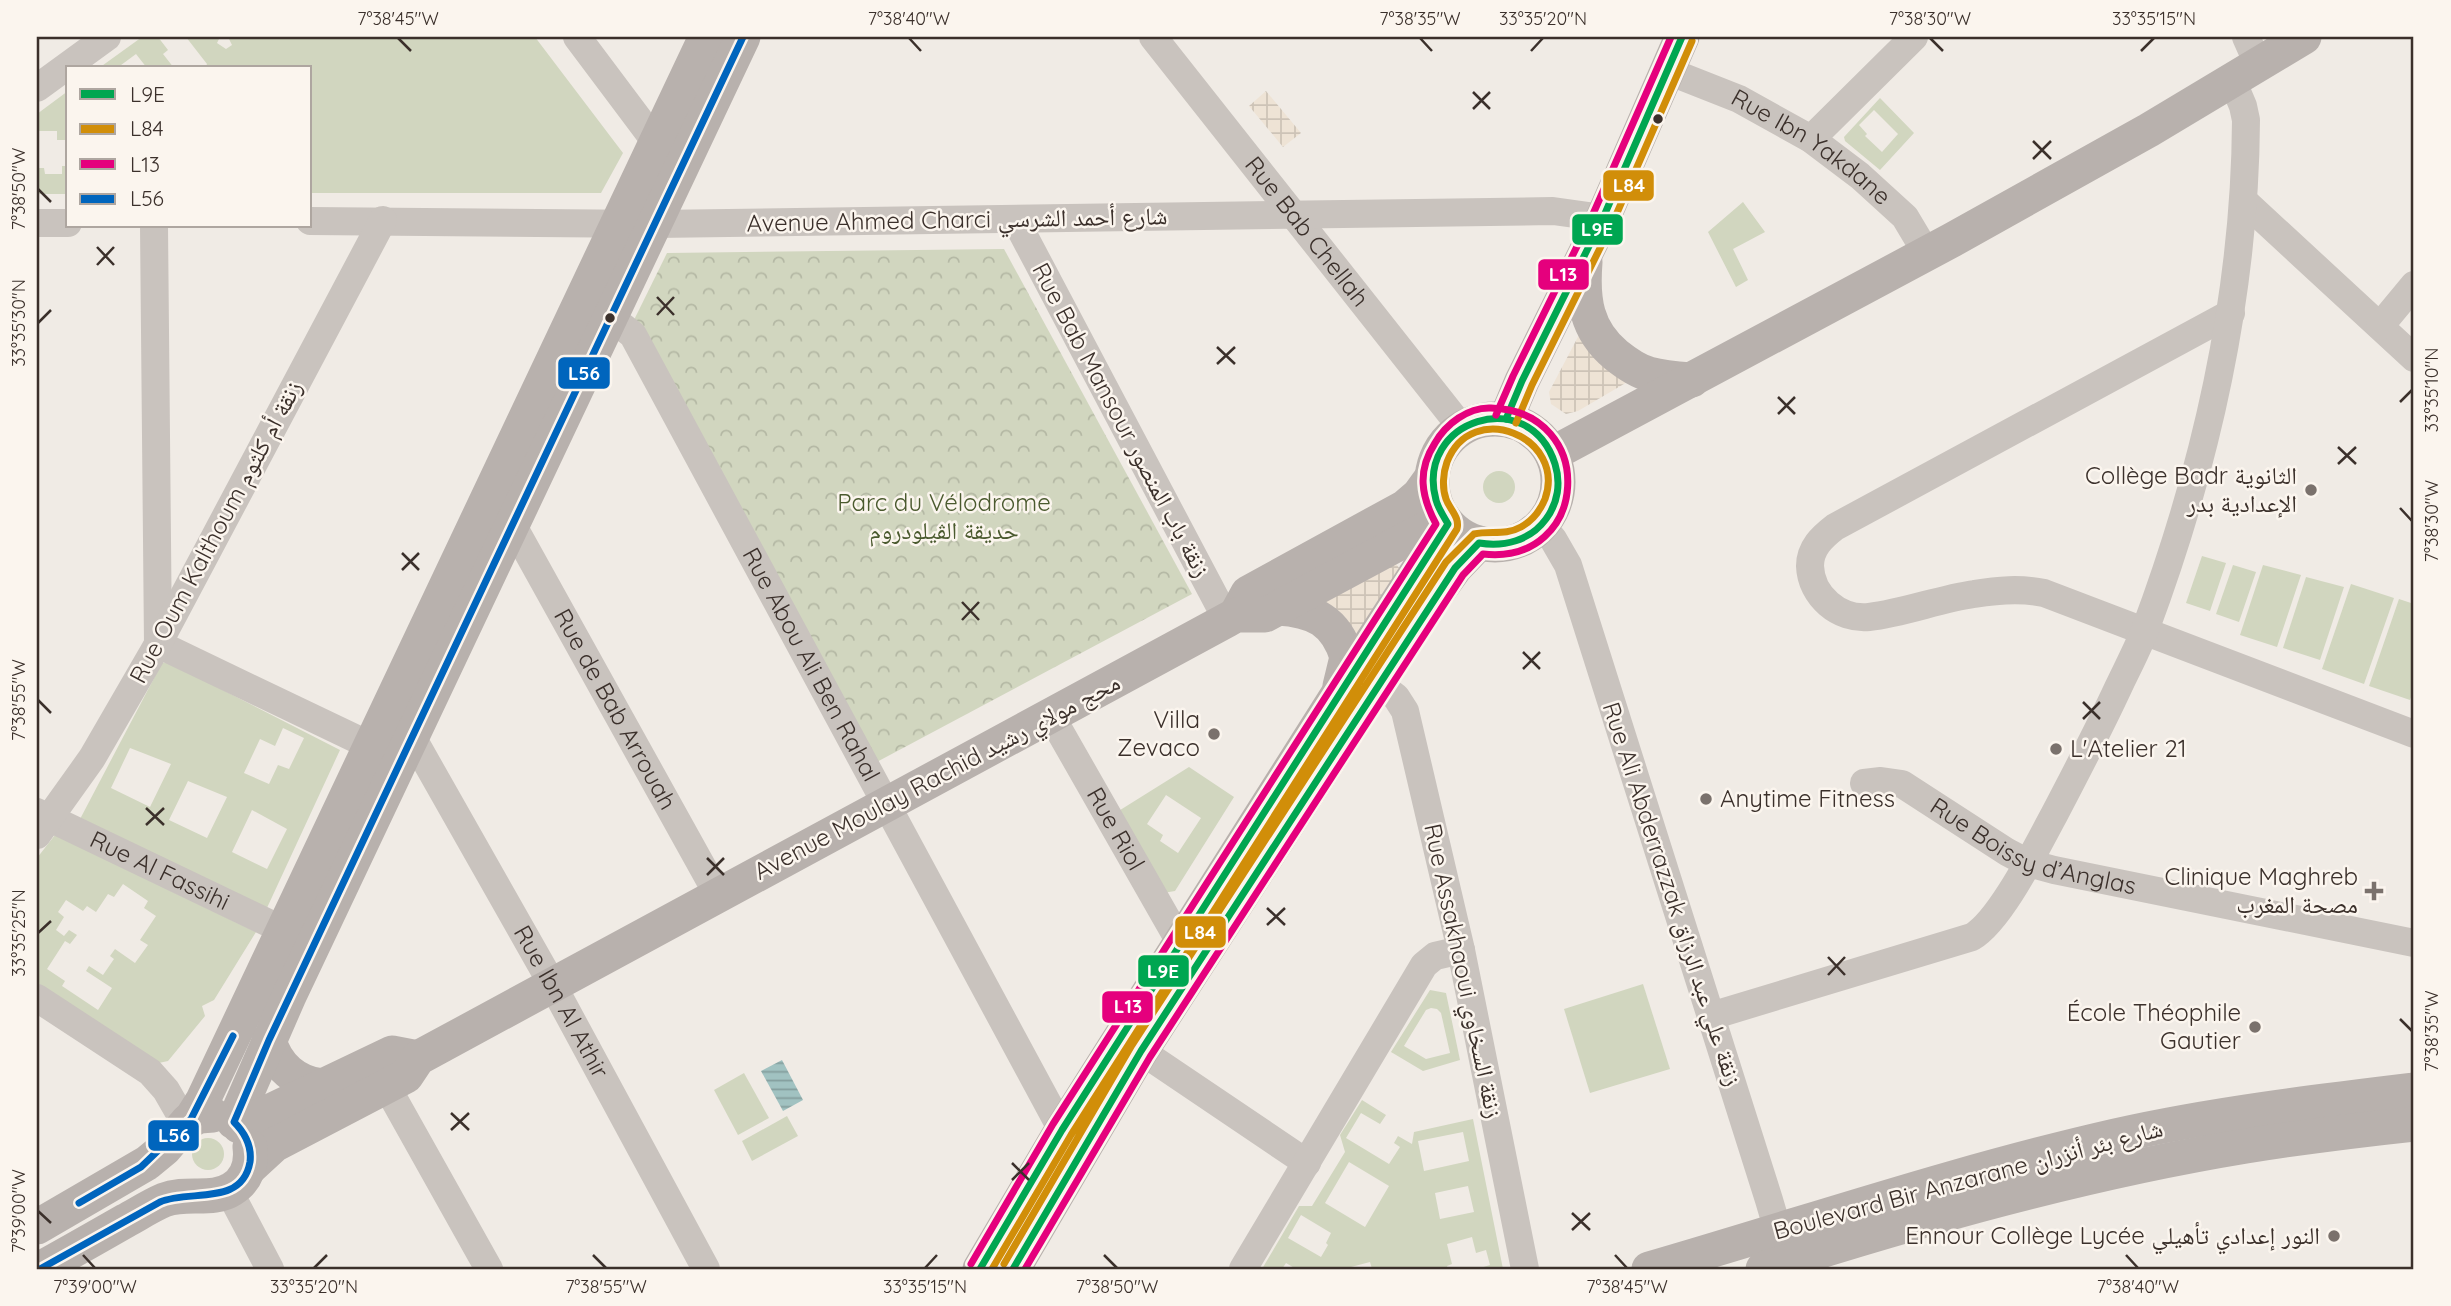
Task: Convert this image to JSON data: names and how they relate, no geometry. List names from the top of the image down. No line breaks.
{"streets":{"main road":["Avenue Moulay Rachid محج مولاي رشيد","Boulevard Bir Anzarane شارع بئر أنزران"],"street":["Rue Ibn Yakdane","Avenue Ahmed Charci شارع أحمد الشرسي","Rue Bab Chellah","Rue Bab Mansour زنقة باب المنصور","Rue Oum Kalthoum زنقة أم كلثوم","Rue Abou Ali Ben Rahal","Rue de Bab Arrouah","Rue Riol","Rue Boissy d’Anglas","Rue Al Fassihi","Rue Ali Abderrazzak زنقة علي عبد الرزاق","Rue Assakhaoui زنقة السخاوي","Rue Ibn Al Athir"]},"crossings":[["Avenue Ahmed Charci شارع أحمد الشرسي","Rue Bab Chellah"],["Avenue Ahmed Charci شارع أحمد الشرسي","Rue Bab Mansour زنقة باب المنصور"],["Avenue Ahmed Charci شارع أحمد الشرسي","Rue Oum Kalthoum زنقة أم كلثوم"],["Rue Bab Chellah","Avenue Moulay Rachid محج مولاي رشيد"],["Rue Bab Chellah","Rue Ali Abderrazzak زنقة علي عبد الرزاق"],["Rue Bab Mansour زنقة باب المنصور","Avenue Moulay Rachid محج مولاي رشيد"],["Rue Oum Kalthoum زنقة أم كلثوم","Rue Al Fassihi"],["Rue Abou Ali Ben Rahal","Avenue Moulay Rachid محج مولاي رشيد"],["Rue de Bab Arrouah","Avenue Moulay Rachid محج مولاي رشيد"],["Avenue Moulay Rachid محج مولاي رشيد","Rue Riol"],["Avenue Moulay Rachid محج مولاي رشيد","Rue Ali Abderrazzak زنقة علي عبد الرزاق"],["Avenue Moulay Rachid محج مولاي رشيد","Rue Ibn Al Athir"],["Rue Ali Abderrazzak زنقة علي عبد الرزاق","Boulevard Bir Anzarane شارع بئر أنزران"]],"parks":["Parc du Vélodrome حديقة الڤيلودروم"],"places":{"other":["Collège Badr الثانوية الإعدادية بدر","Villa Zevaco","L'Atelier 21","Anytime Fitness","École Théophile Gautier","Ennour Collège Lycée النور إعدادي تأهيلي"],"health":["Clinique Maghreb مصحة المغرب"]},"lines":["transit line L9E","transit line L13","transit line L56","transit line L84"],"legend":["L9E","L84","L13","L56"],"coordinates":["7°38'45\"W","7°38'40\"W","7°38'35\"W","33°35'20\"N","7°38'30\"W","33°35'15\"N","7°38'50\"W","33°35'30\"N","33°35'10\"N","7°38'55\"W","33°35'25\"N","7°39'00\"W"]}
